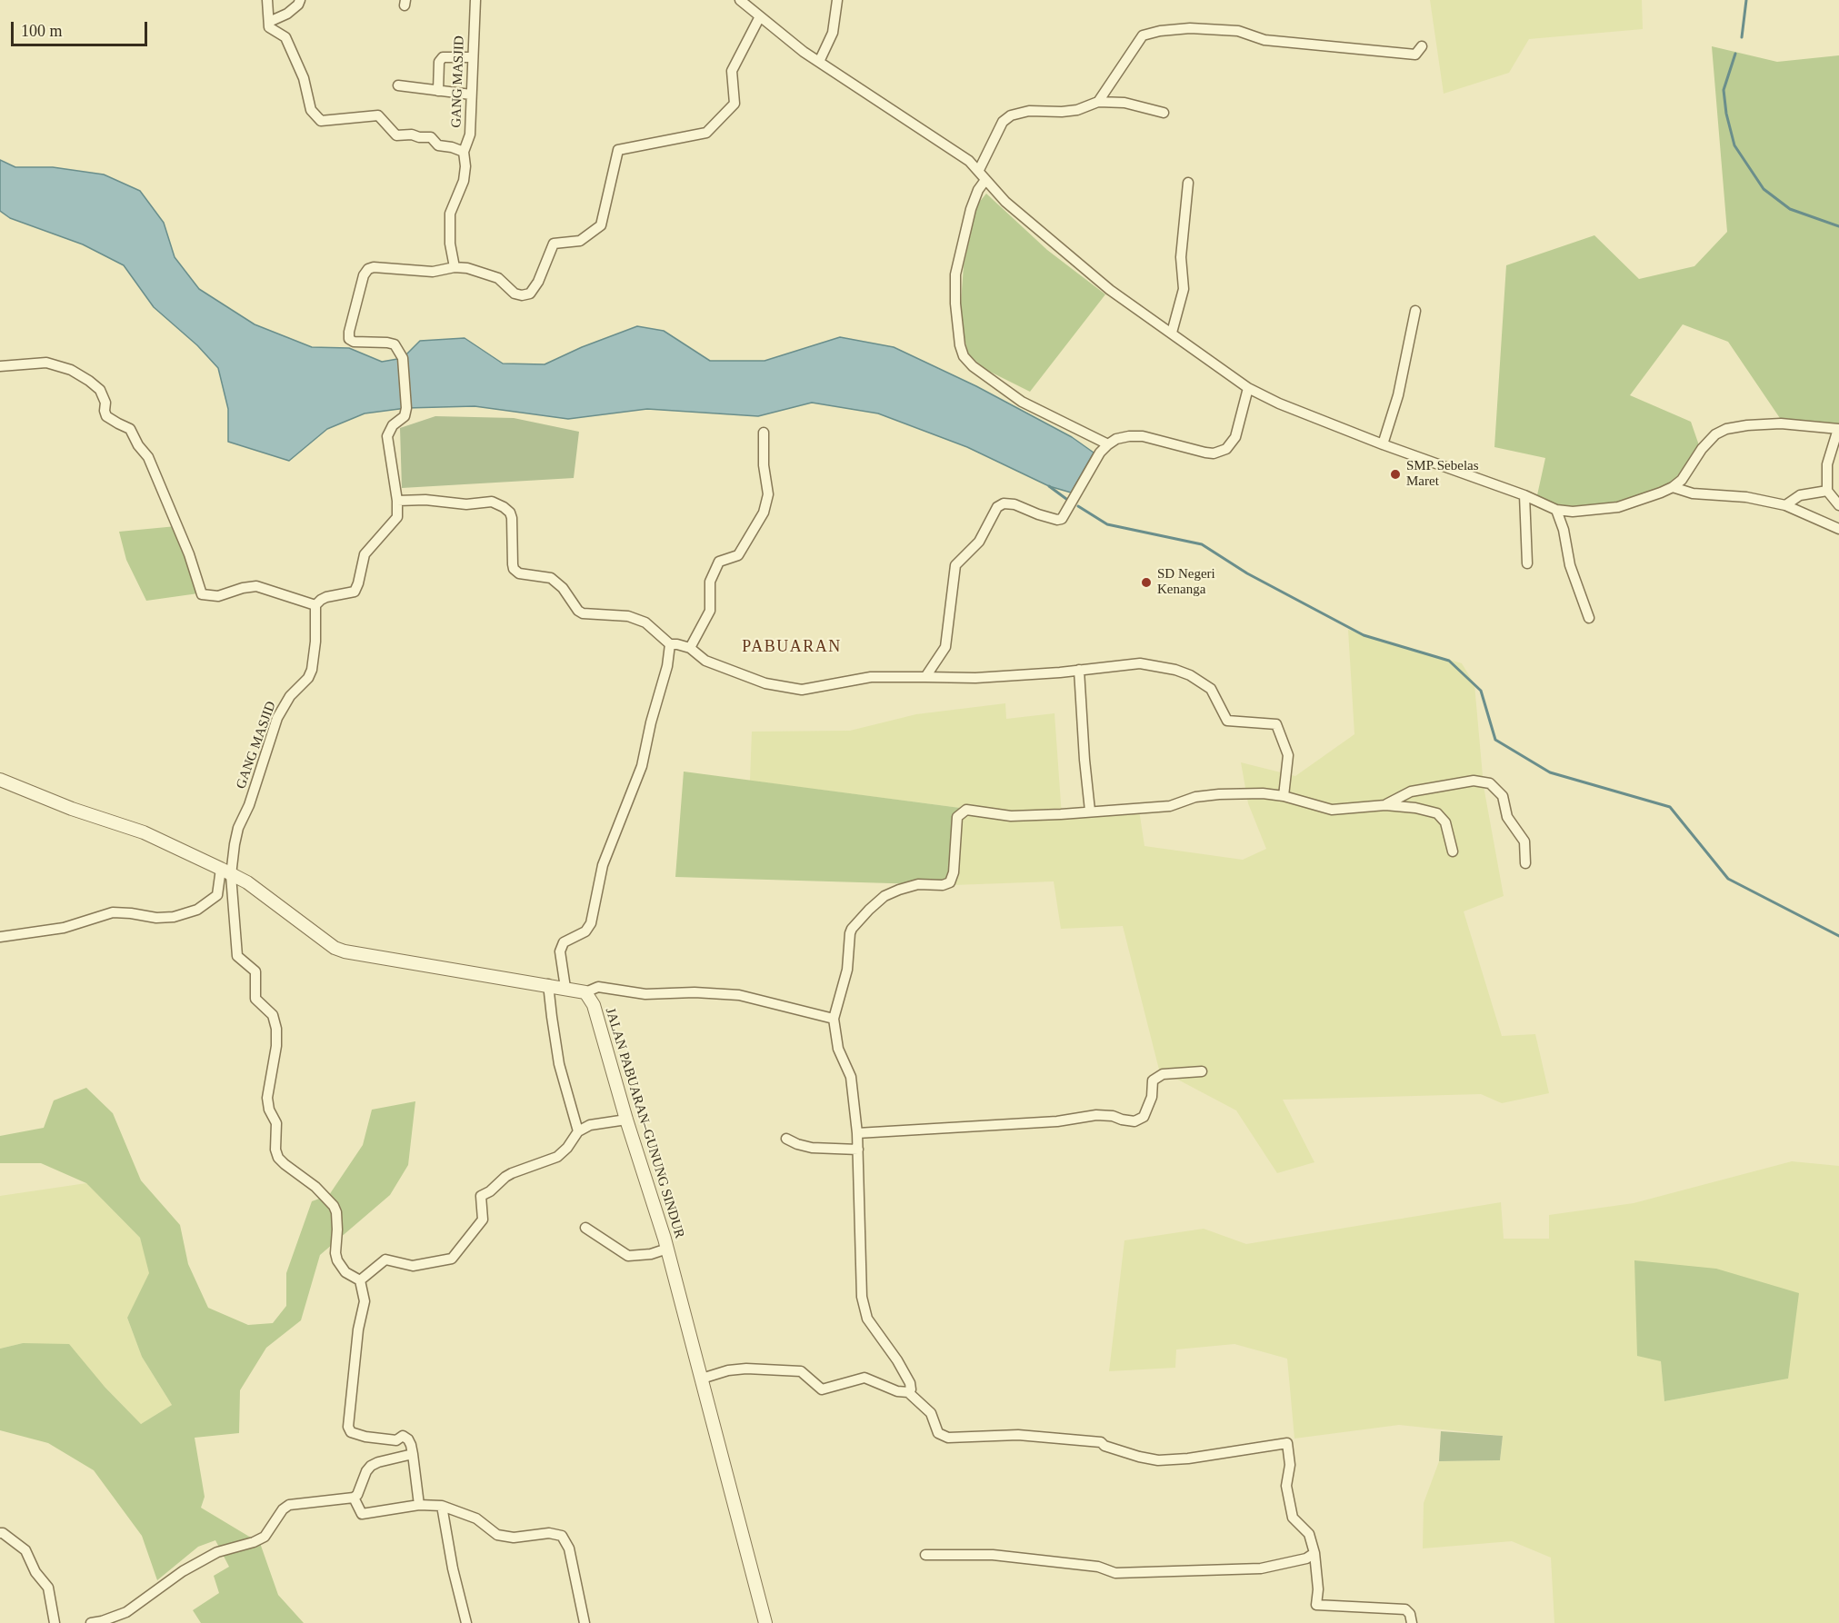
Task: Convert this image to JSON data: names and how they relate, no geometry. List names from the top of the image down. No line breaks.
{"streets":{"street":["GANG MASJID","JALAN PABUARAN–GUNUNG SINDUR"]},"districts":["PABUARAN"],"places":["SMP Sebelas Maret","SD Negeri Kenanga"],"scale_bar":"100 m"}
